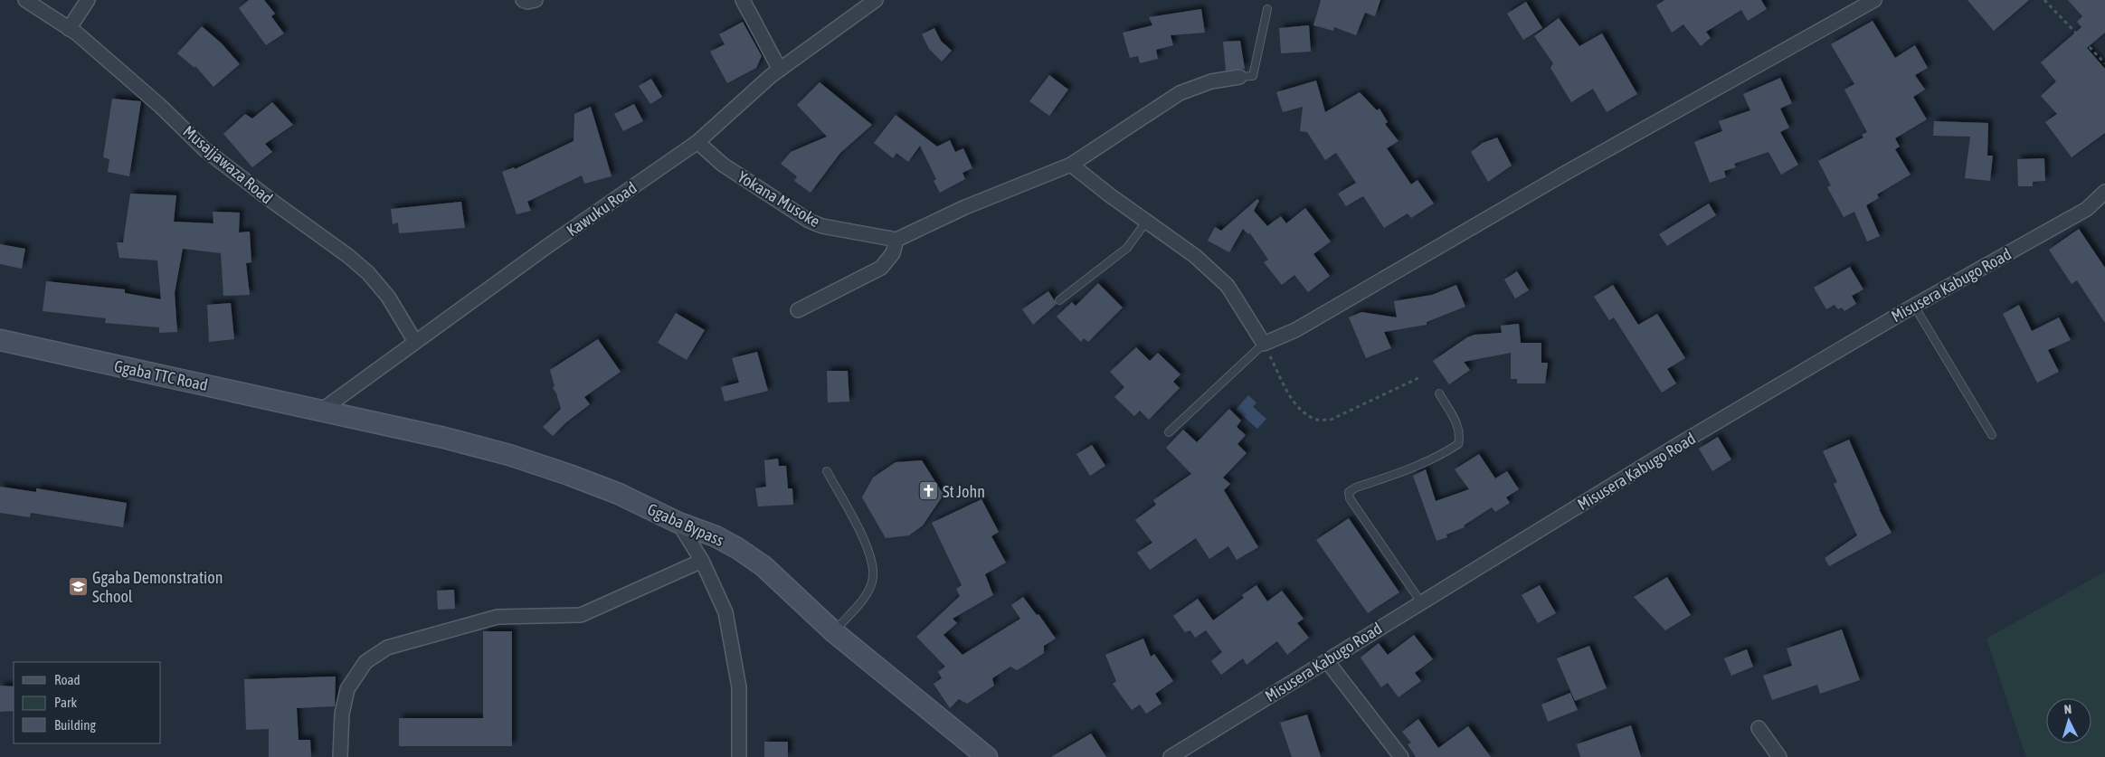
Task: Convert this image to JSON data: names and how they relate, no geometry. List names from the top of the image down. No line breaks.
{"streets":{"street":["Musajjawaza Road","Yokana Musoke","Kawuku Road","Misusera Kabugo Road","Ggaba TTC Road","Ggaba Bypass"]},"crossings":[["Musajjawaza Road","Kawuku Road"],["Yokana Musoke","Kawuku Road"],["Kawuku Road","Ggaba TTC Road"],["Kawuku Road","Ggaba Bypass"],["Ggaba TTC Road","Ggaba Bypass"]],"places":{"church":["St John"],"school or university":["Ggaba Demonstration School"]},"legend":["Road","Park","Building"],"north":"top"}
